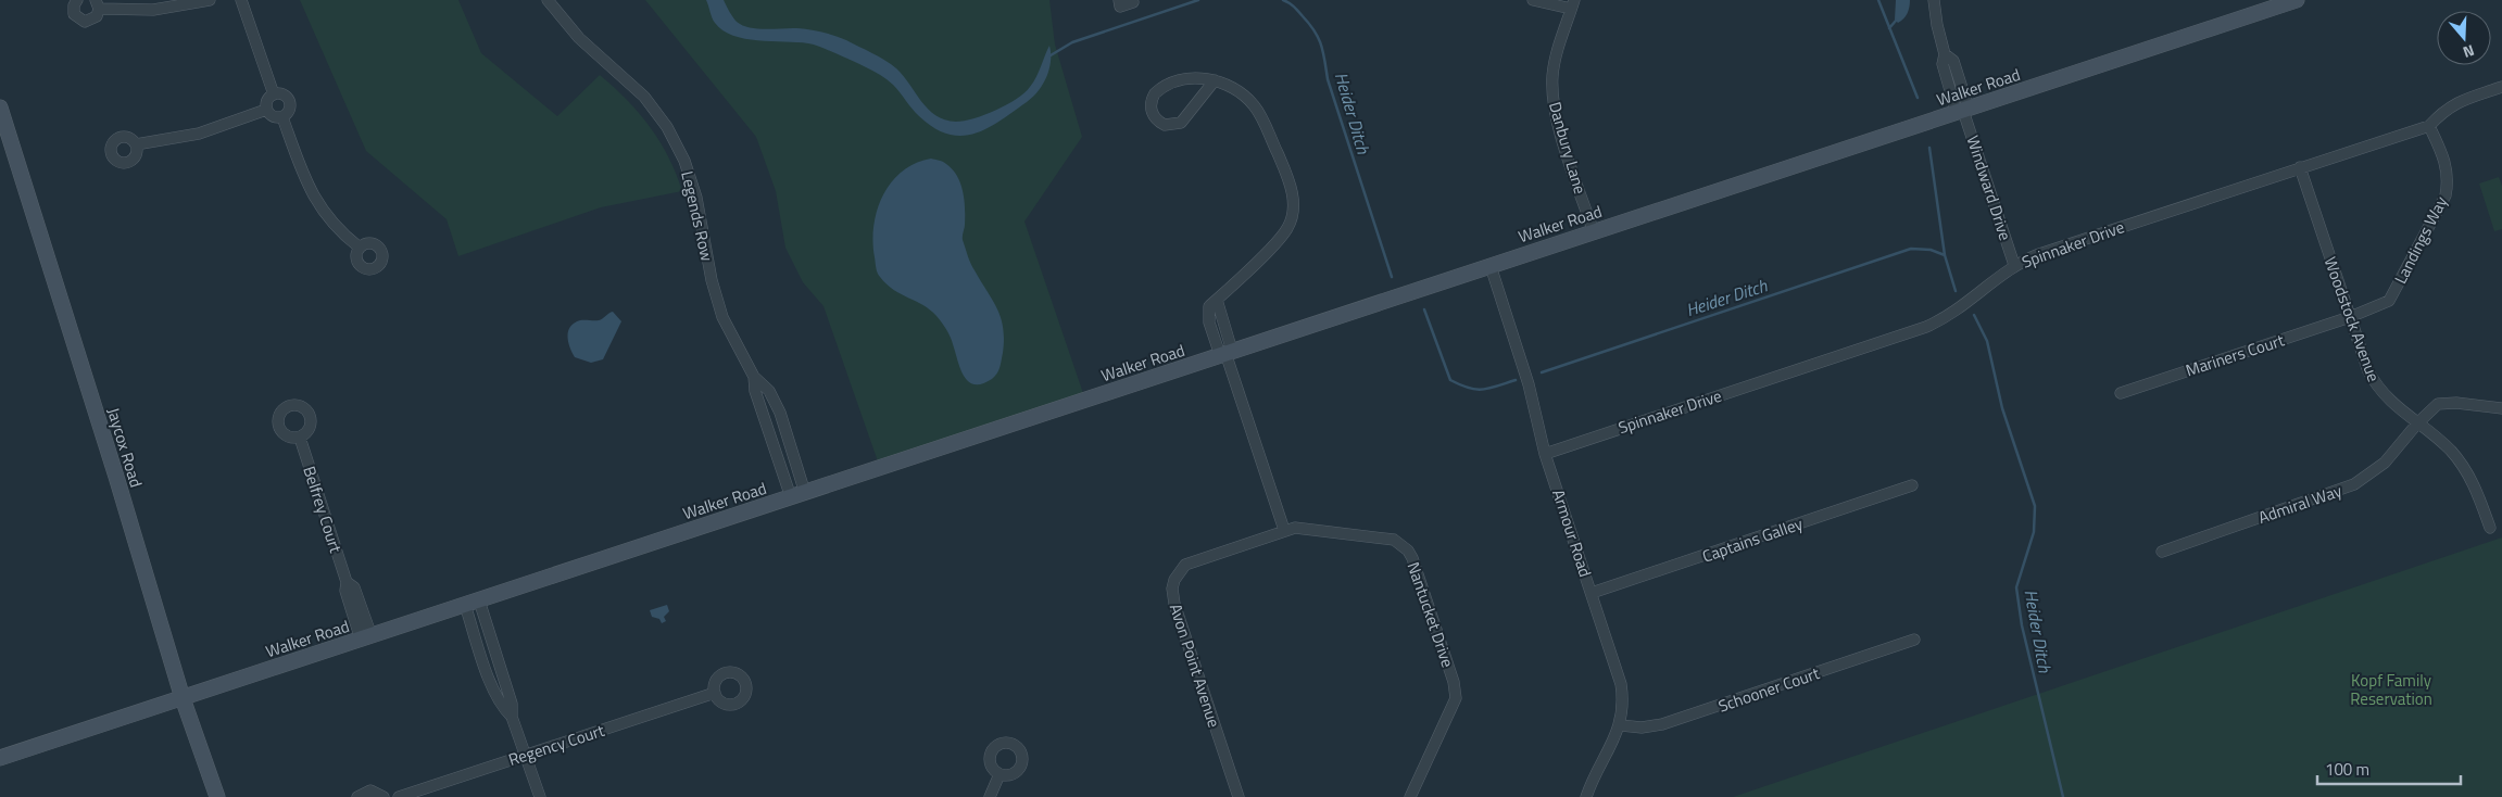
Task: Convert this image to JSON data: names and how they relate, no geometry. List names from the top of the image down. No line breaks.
{"streets":{"street":["Walker Road","Danbury Lane","Windward Drive","Legends Row","Landings Way","Spinnaker Drive","Woodstock Avenue","Mariners Court","Jaycox Road","Admiral Way","Belfrey Court","Armour Road","Captains Galley","Nantucket Drive","Avon Point Avenue","Schooner Court","Regency Court"]},"crossings":[["Walker Road","Danbury Lane"],["Walker Road","Windward Drive"],["Walker Road","Legends Row"],["Walker Road","Jaycox Road"],["Walker Road","Belfrey Court"],["Walker Road","Armour Road"],["Windward Drive","Spinnaker Drive"],["Landings Way","Spinnaker Drive"],["Landings Way","Woodstock Avenue"],["Landings Way","Mariners Court"],["Spinnaker Drive","Woodstock Avenue"],["Spinnaker Drive","Armour Road"],["Woodstock Avenue","Mariners Court"],["Woodstock Avenue","Admiral Way"],["Armour Road","Captains Galley"],["Armour Road","Schooner Court"],["Nantucket Drive","Avon Point Avenue"]],"water":["Heider Ditch"],"parks":["Kopf Family Reservation"],"scale_bar":"100 m","north":"bottom"}
